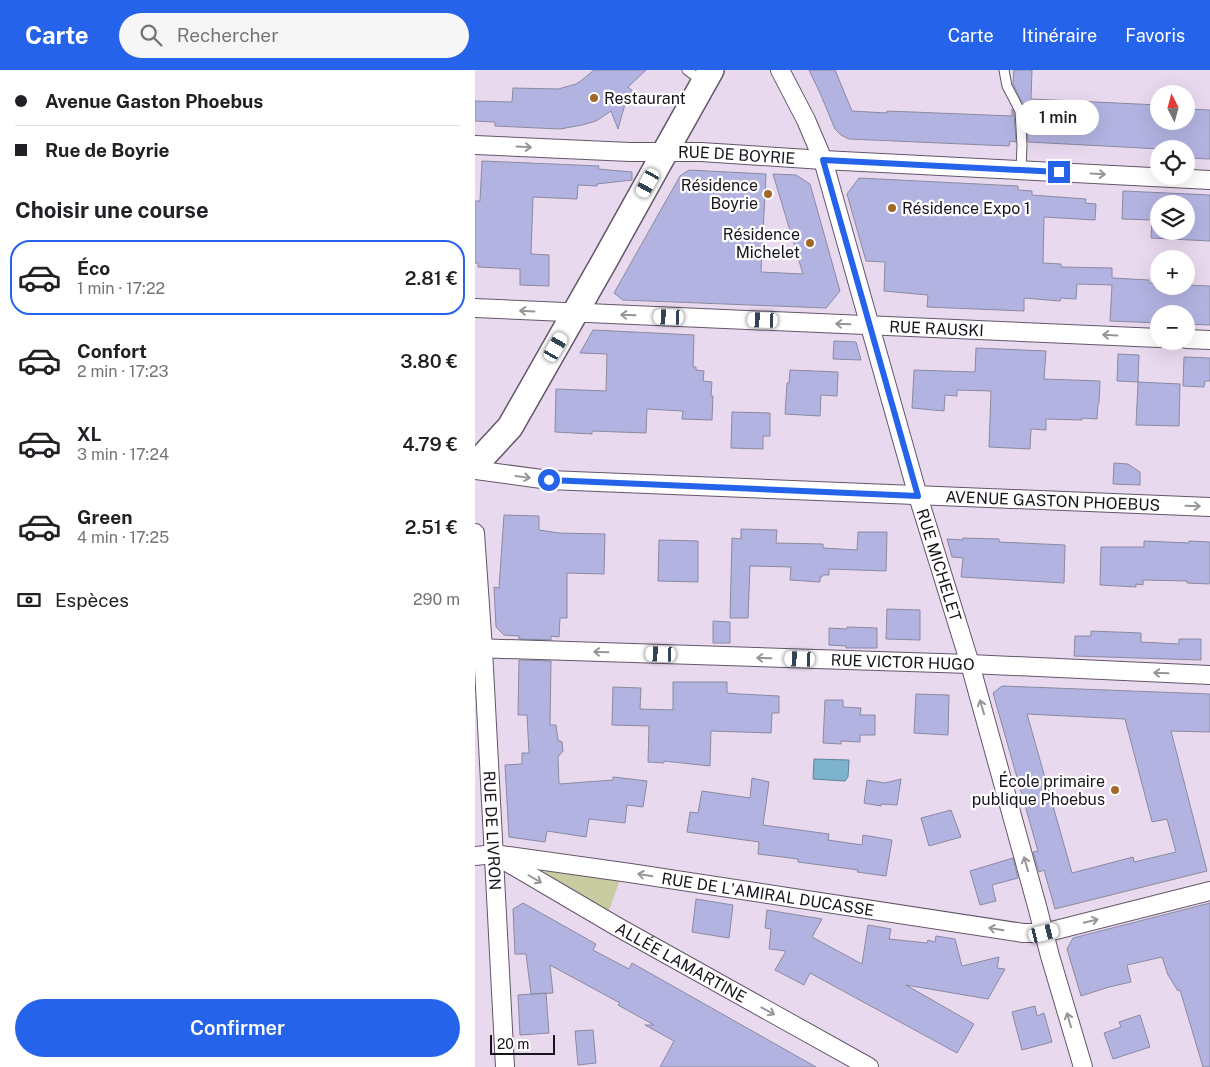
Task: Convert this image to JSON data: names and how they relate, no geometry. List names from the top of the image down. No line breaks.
{"streets":{"street":["RUE DE BOYRIE","RUE RAUSKI","AVENUE GASTON PHOEBUS","RUE MICHELET","RUE VICTOR HUGO","RUE DE LIVRON","RUE DE L'AMIRAL DUCASSE","ALLÉE LAMARTINE"]},"crossings":[["RUE DE BOYRIE","RUE MICHELET"],["RUE RAUSKI","RUE MICHELET"],["AVENUE GASTON PHOEBUS","RUE MICHELET"],["RUE MICHELET","RUE VICTOR HUGO"],["RUE MICHELET","RUE DE L'AMIRAL DUCASSE"],["RUE VICTOR HUGO","RUE DE LIVRON"],["RUE DE LIVRON","RUE DE L'AMIRAL DUCASSE"],["RUE DE LIVRON","ALLÉE LAMARTINE"],["RUE DE L'AMIRAL DUCASSE","ALLÉE LAMARTINE"]],"one_way":["RUE DE BOYRIE","RUE RAUSKI","AVENUE GASTON PHOEBUS","RUE MICHELET","RUE VICTOR HUGO","ALLÉE LAMARTINE"],"places":["Restaurant","Résidence Boyrie","Résidence Expo 1","Résidence Michelet","École primaire publique Phoebus"],"scale_bar":"20 m","north":"top","page":{"header":"Carte","search":"Rechercher","nav":["Carte","Itinéraire","Favoris"],"banner":["Avenue Gaston Phoebus","Rue de Boyrie"],"map_buttons":["+","−"],"bubble":"1 min","heading":"Choisir une course","list":[{"name":"Éco","note":"1 min · 17:22","value":"2.81 €"},{"name":"Confort","note":"2 min · 17:23","value":"3.80 €"},{"name":"XL","note":"3 min · 17:24","value":"4.79 €"},{"name":"Green","note":"4 min · 17:25","value":"2.51 €"}],"pay":["Espèces","290 m"],"buttons":"Confirmer","scale":"20 m"}}
